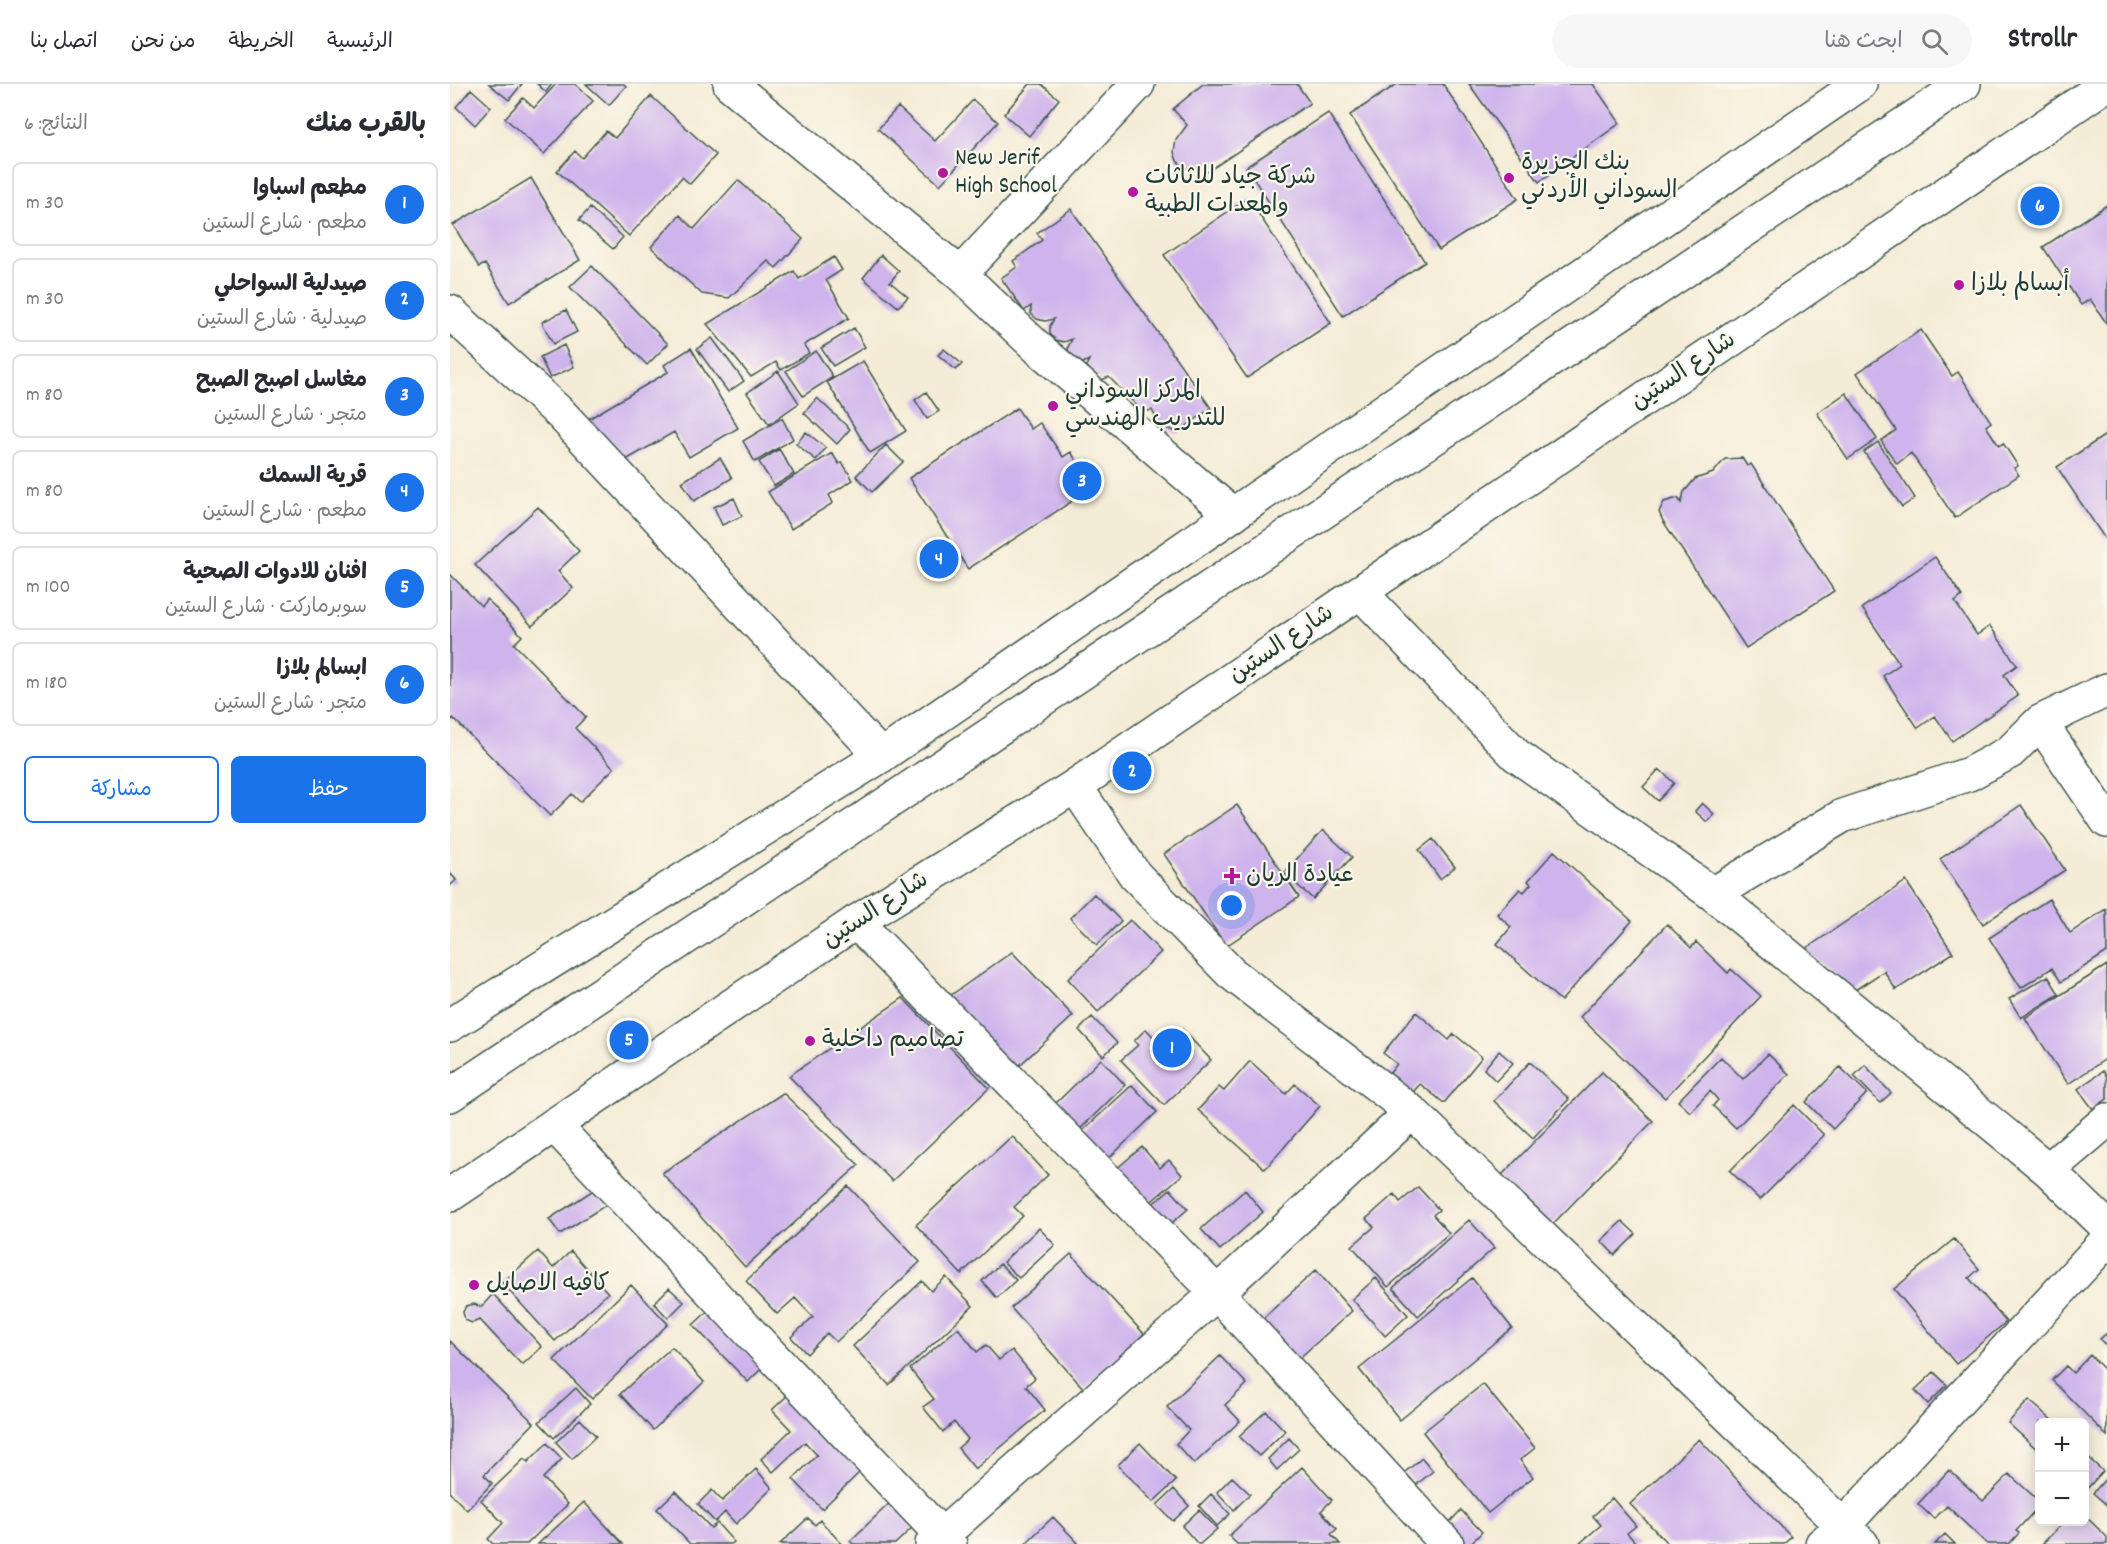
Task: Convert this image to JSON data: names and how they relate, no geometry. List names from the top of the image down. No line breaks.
{"streets":{"street":["شارع الستين"]},"places":{"other":["New Jerif High School","بنك الجزيرة السوداني الأردني","شركة جياد للاثاثات والمعدات الطبية","أبسالم بلازا","المركز السوداني للتدريب الهندسي","تصاميم داخلية","كافيه الاصايل"],"health":["عيادة الريان"]},"page":{"header":"Strollr","search":"ابحث هنا","nav":["الرئيسية","الخريطة","من نحن","اتصل بنا"],"heading":["بالقرب منك","النتائج: 6"],"list":[{"mark":"1","name":"مطعم اسباوا","note":"مطعم · شارع الستين","value":"30 m"},{"mark":"2","name":"صيدلية السواحلي","note":"صيدلية · شارع الستين","value":"30 m"},{"mark":"3","name":"مغاسل اصبح الصبح","note":"متجر · شارع الستين","value":"80 m"},{"mark":"4","name":"قرية السمك","note":"مطعم · شارع الستين","value":"80 m"},{"mark":"5","name":"افنان للادوات الصحية","note":"سوبرماركت · شارع الستين","value":"100 m"},{"mark":"6","name":"ابسالم بلازا","note":"متجر · شارع الستين","value":"180 m"}],"pins":["6","3","4","2","5","1"],"buttons":["حفظ","مشاركة"],"map_buttons":["+","−"]}}
